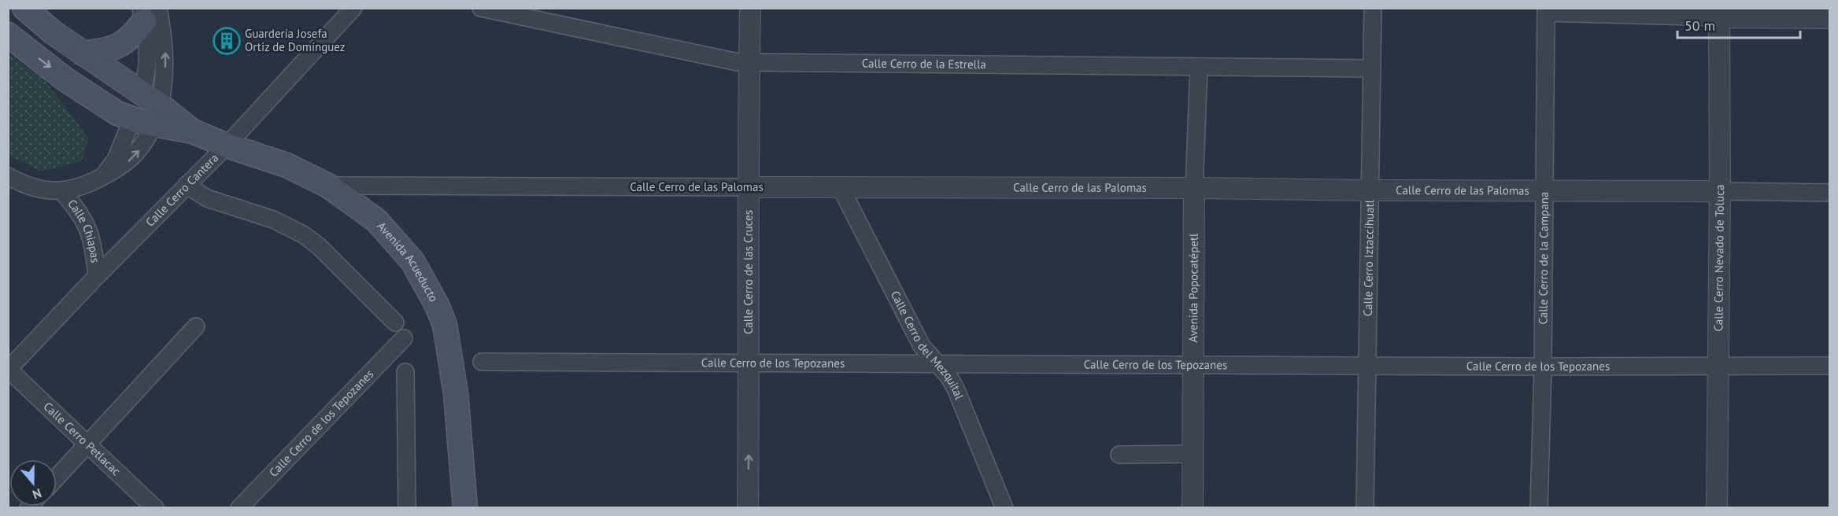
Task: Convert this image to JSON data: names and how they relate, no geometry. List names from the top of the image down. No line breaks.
{"streets":{"main road":["Avenida Acueducto"],"street":["Calle Cerro de la Estrella","Calle Cerro de las Palomas","Calle Cerro Cantera","Calle Chiapas","Calle Cerro Iztaccíhuatl","Calle Cerro de la Campana","Calle Cerro Nevado de Toluca","Calle Cerro de las Cruces","Avenida Popocatépetl","Calle Cerro del Mezquital","Calle Cerro de los Tepozanes","Calle Cerro Petlacac"]},"crossings":[["Calle Cerro de la Estrella","Calle Cerro Iztaccíhuatl"],["Calle Cerro de la Estrella","Calle Cerro de las Cruces"],["Calle Cerro de la Estrella","Avenida Popocatépetl"],["Calle Cerro de las Palomas","Calle Cerro Iztaccíhuatl"],["Calle Cerro de las Palomas","Calle Cerro de la Campana"],["Calle Cerro de las Palomas","Calle Cerro Nevado de Toluca"],["Calle Cerro de las Palomas","Avenida Acueducto"],["Calle Cerro de las Palomas","Calle Cerro de las Cruces"],["Calle Cerro de las Palomas","Avenida Popocatépetl"],["Calle Cerro de las Palomas","Calle Cerro del Mezquital"],["Calle Cerro Cantera","Calle Chiapas"],["Calle Cerro Cantera","Avenida Acueducto"],["Calle Cerro Cantera","Calle Cerro Petlacac"],["Calle Chiapas","Avenida Acueducto"],["Calle Cerro Iztaccíhuatl","Calle Cerro de los Tepozanes"],["Calle Cerro de la Campana","Calle Cerro de los Tepozanes"],["Calle Cerro Nevado de Toluca","Calle Cerro de los Tepozanes"],["Calle Cerro de las Cruces","Calle Cerro de los Tepozanes"],["Avenida Popocatépetl","Calle Cerro de los Tepozanes"],["Calle Cerro del Mezquital","Calle Cerro de los Tepozanes"]],"places":{"building":["Guardería Josefa Ortiz de Domínguez"]},"scale_bar":"50 m","north":"bottom"}
